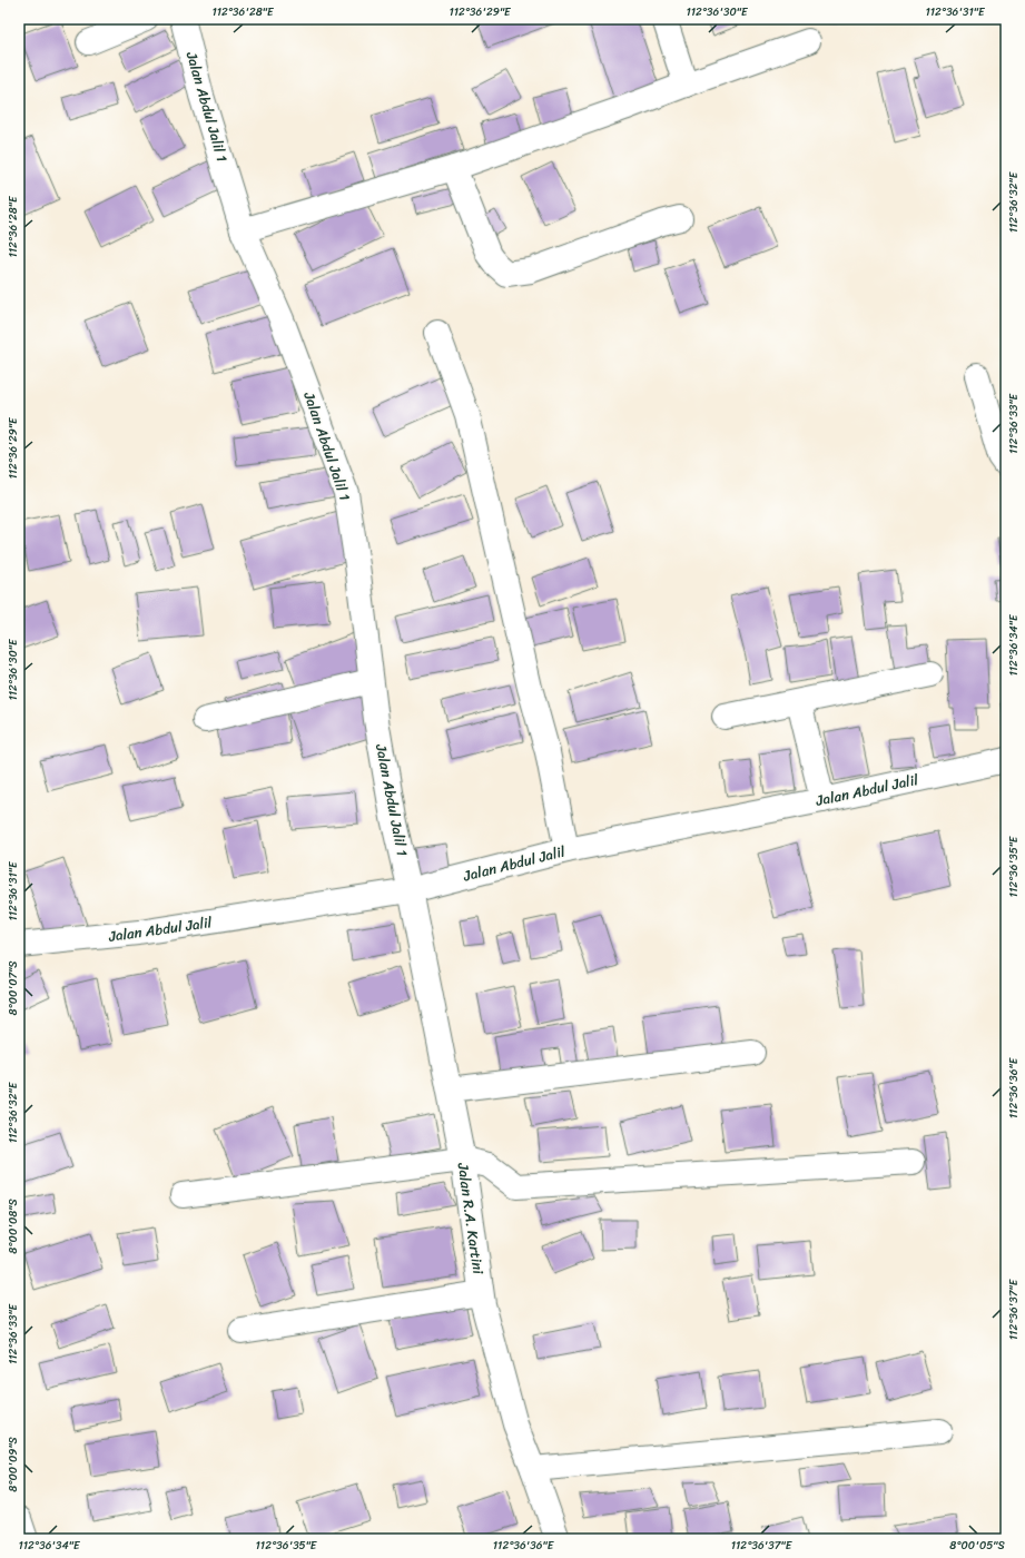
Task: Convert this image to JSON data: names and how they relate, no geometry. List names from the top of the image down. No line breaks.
{"streets":{"street":["Jalan Abdul Jalil 1","Jalan Abdul Jalil","Jalan R.A. Kartini"]},"crossings":[["Jalan Abdul Jalil 1","Jalan Abdul Jalil"],["Jalan Abdul Jalil 1","Jalan R.A. Kartini"],["Jalan Abdul Jalil","Jalan R.A. Kartini"]],"coordinates":["112°36'28\"E","112°36'29\"E","112°36'30\"E","112°36'31\"E","112°36'32\"E","112°36'33\"E","112°36'34\"E","112°36'35\"E","8°00'07\"S","112°36'36\"E","8°00'08\"S","112°36'37\"E","8°00'09\"S","8°00'05\"S"]}
